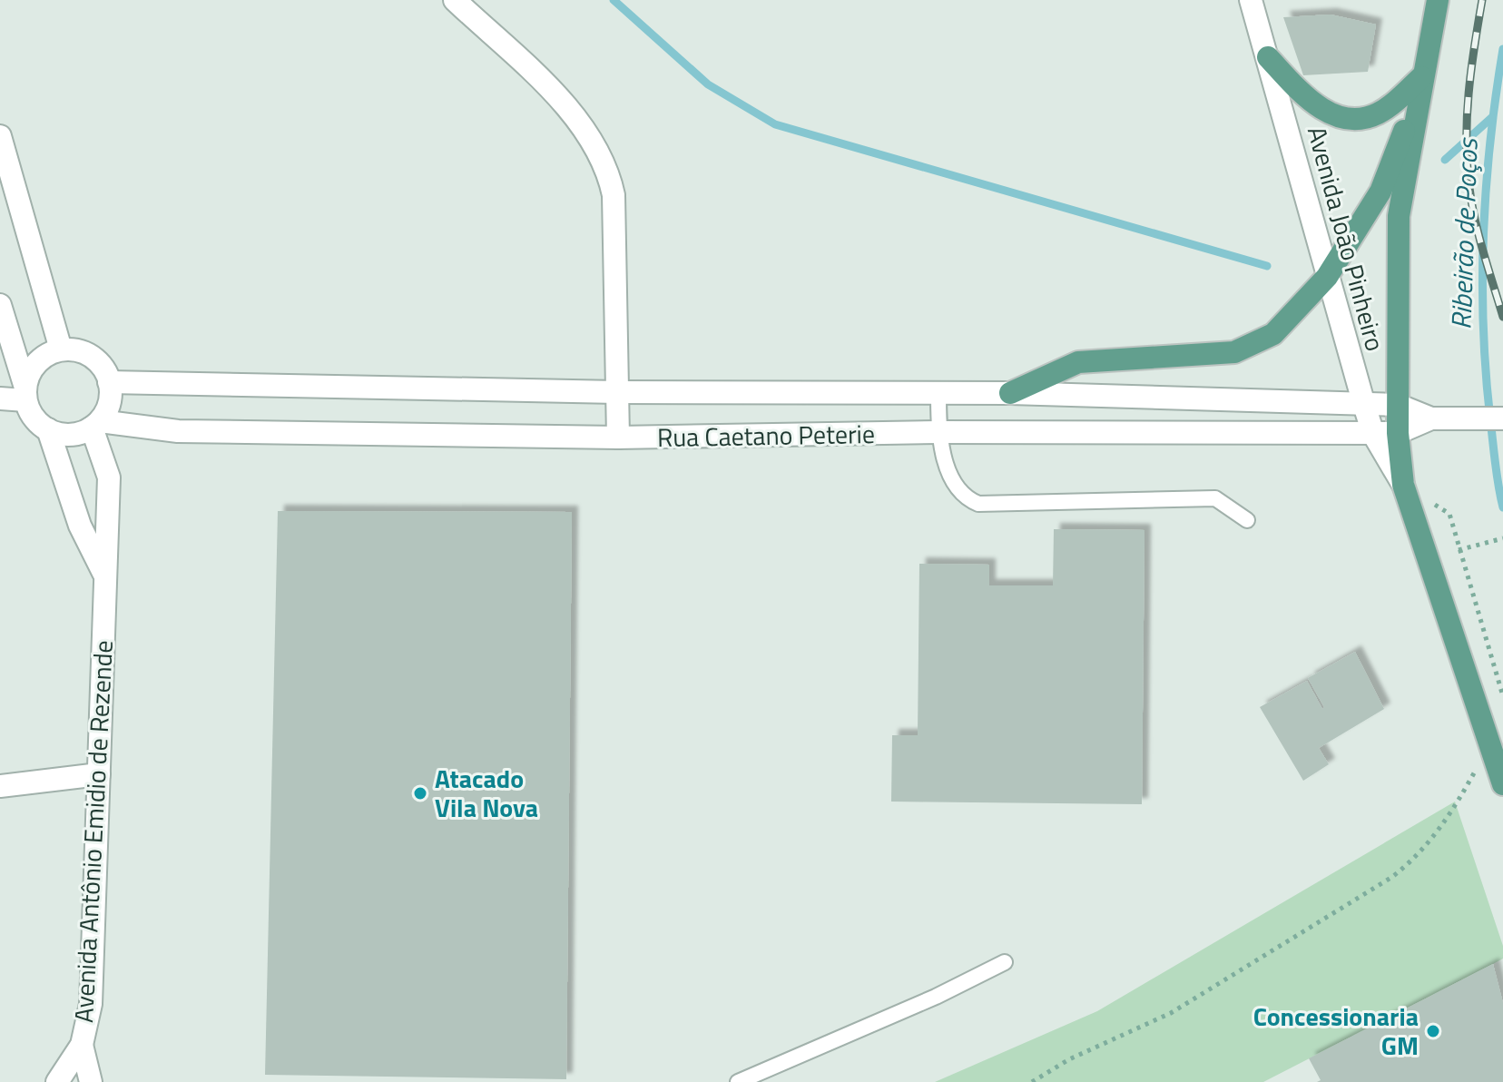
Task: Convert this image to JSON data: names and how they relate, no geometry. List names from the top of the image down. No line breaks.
{"streets":{"main road":["Avenida João Pinheiro"],"street":["Rua Caetano Peterie","Avenida Antônio Emidio de Rezende"]},"crossings":[["Avenida João Pinheiro","Rua Caetano Peterie"],["Rua Caetano Peterie","Avenida Antônio Emidio de Rezende"]],"water":["Ribeirão de Poços"],"places":["Atacado Vila Nova","Concessionaria GM"]}
